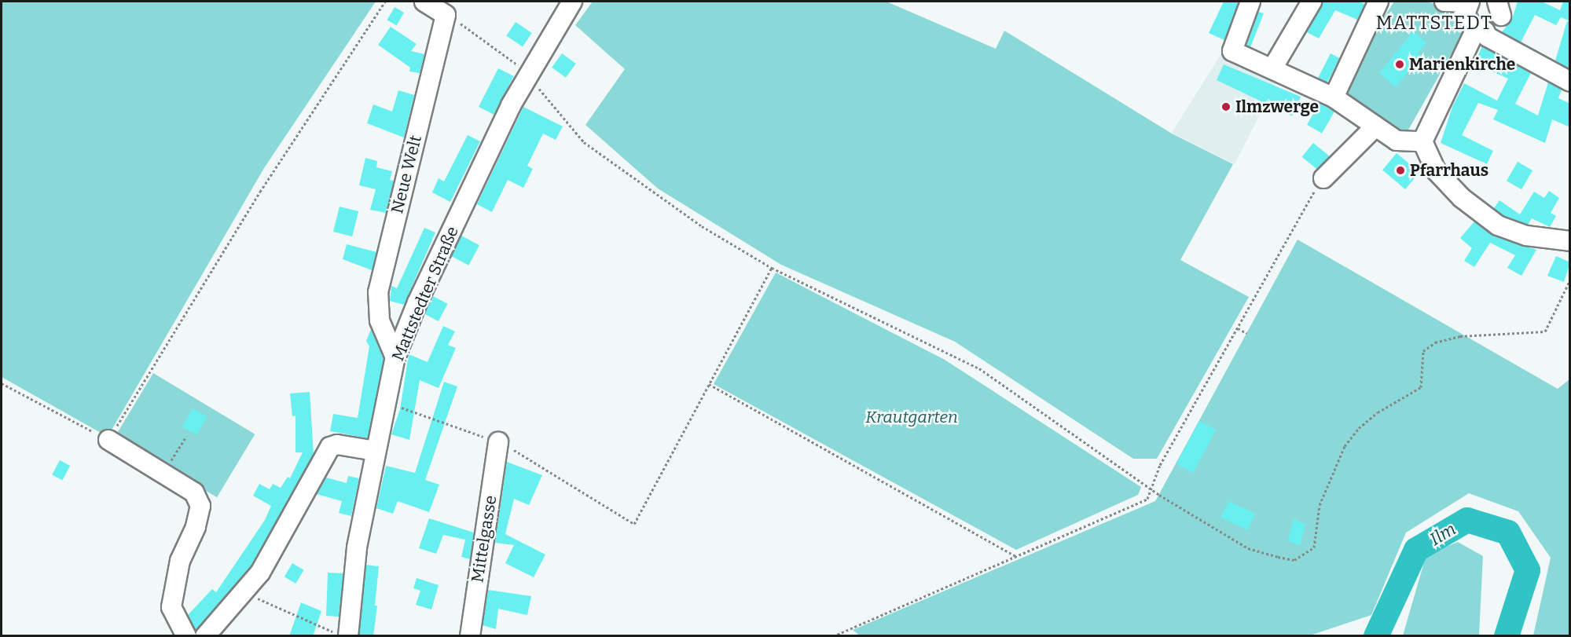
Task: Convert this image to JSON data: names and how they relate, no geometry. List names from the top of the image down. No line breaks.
{"streets":{"street":["Neue Welt","Mattstedter Straße","Mittelgasse"]},"crossings":[["Neue Welt","Mattstedter Straße"]],"districts":["MATTSTEDT"],"water":["Ilm"],"parks":["Krautgarten"],"places":["Marienkirche","Ilmzwerge","Pfarrhaus"]}
